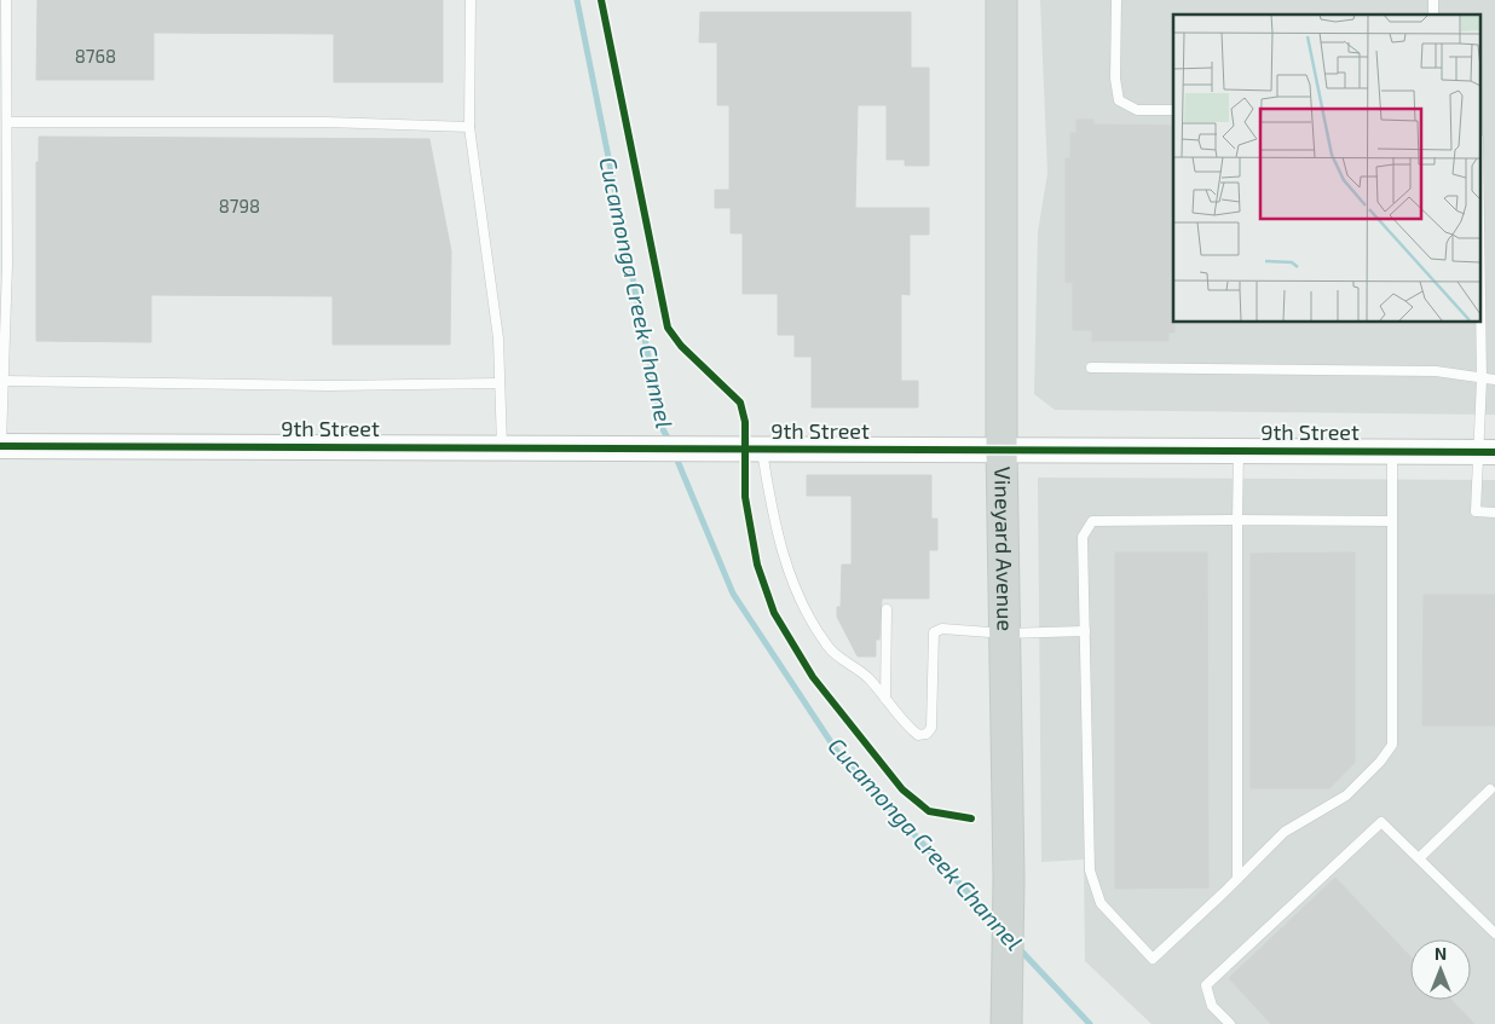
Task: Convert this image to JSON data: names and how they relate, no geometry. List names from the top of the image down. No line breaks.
{"streets":{"main road":["Vineyard Avenue"],"street":["9th Street"]},"crossings":[["9th Street","Vineyard Avenue"]],"water":["Cucamonga Creek Channel"],"house_numbers":["8768","8798"],"north":"top"}
